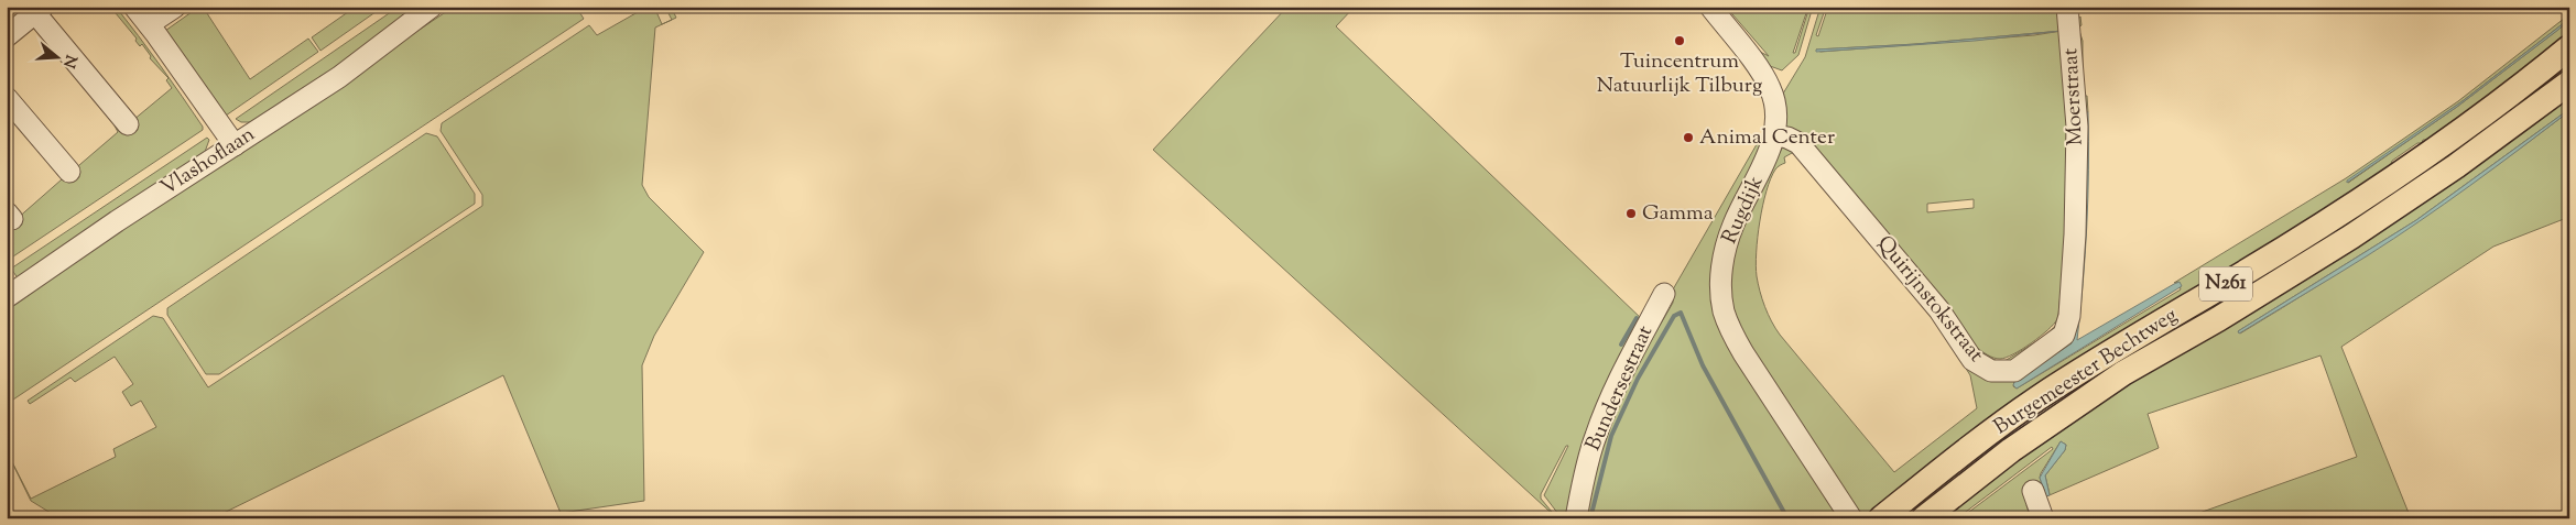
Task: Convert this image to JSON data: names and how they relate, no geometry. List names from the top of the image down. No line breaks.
{"streets":{"main road":["N261","Burgemeester Bechtweg"],"street":["Moerstraat","Vlashoflaan","Rugdijk","Quirijnstokstraat","Bundersestraat"]},"crossings":[["Moerstraat","Quirijnstokstraat"],["Rugdijk","Quirijnstokstraat"]],"places":["Tuincentrum Natuurlijk Tilburg","Animal Center","Gamma"],"north":"right"}
